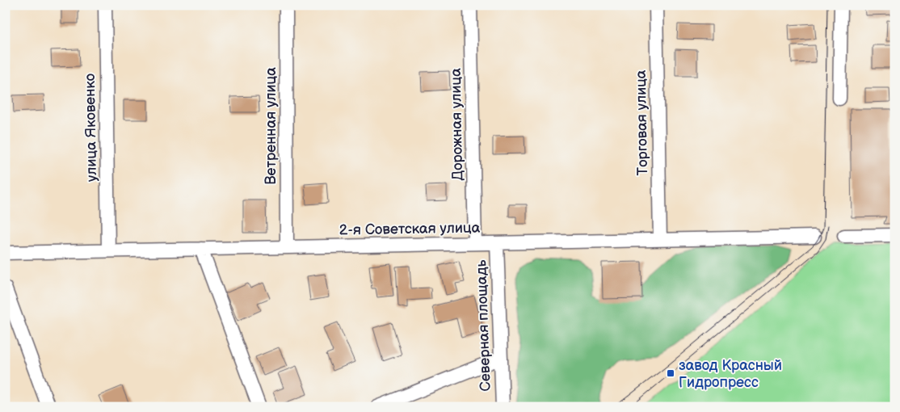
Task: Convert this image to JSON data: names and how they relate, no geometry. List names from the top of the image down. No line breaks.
{"streets":{"street":["Торговая улица","Дорожная улица","Ветренная улица","улица Яковенко","2-я Советская улица","Северная площадь"]},"crossings":[["Торговая улица","2-я Советская улица"],["Дорожная улица","2-я Советская улица"],["Ветренная улица","2-я Советская улица"],["улица Яковенко","2-я Советская улица"],["2-я Советская улица","Северная площадь"]],"places":{"transit":["завод Красный Гидропресс"]}}
